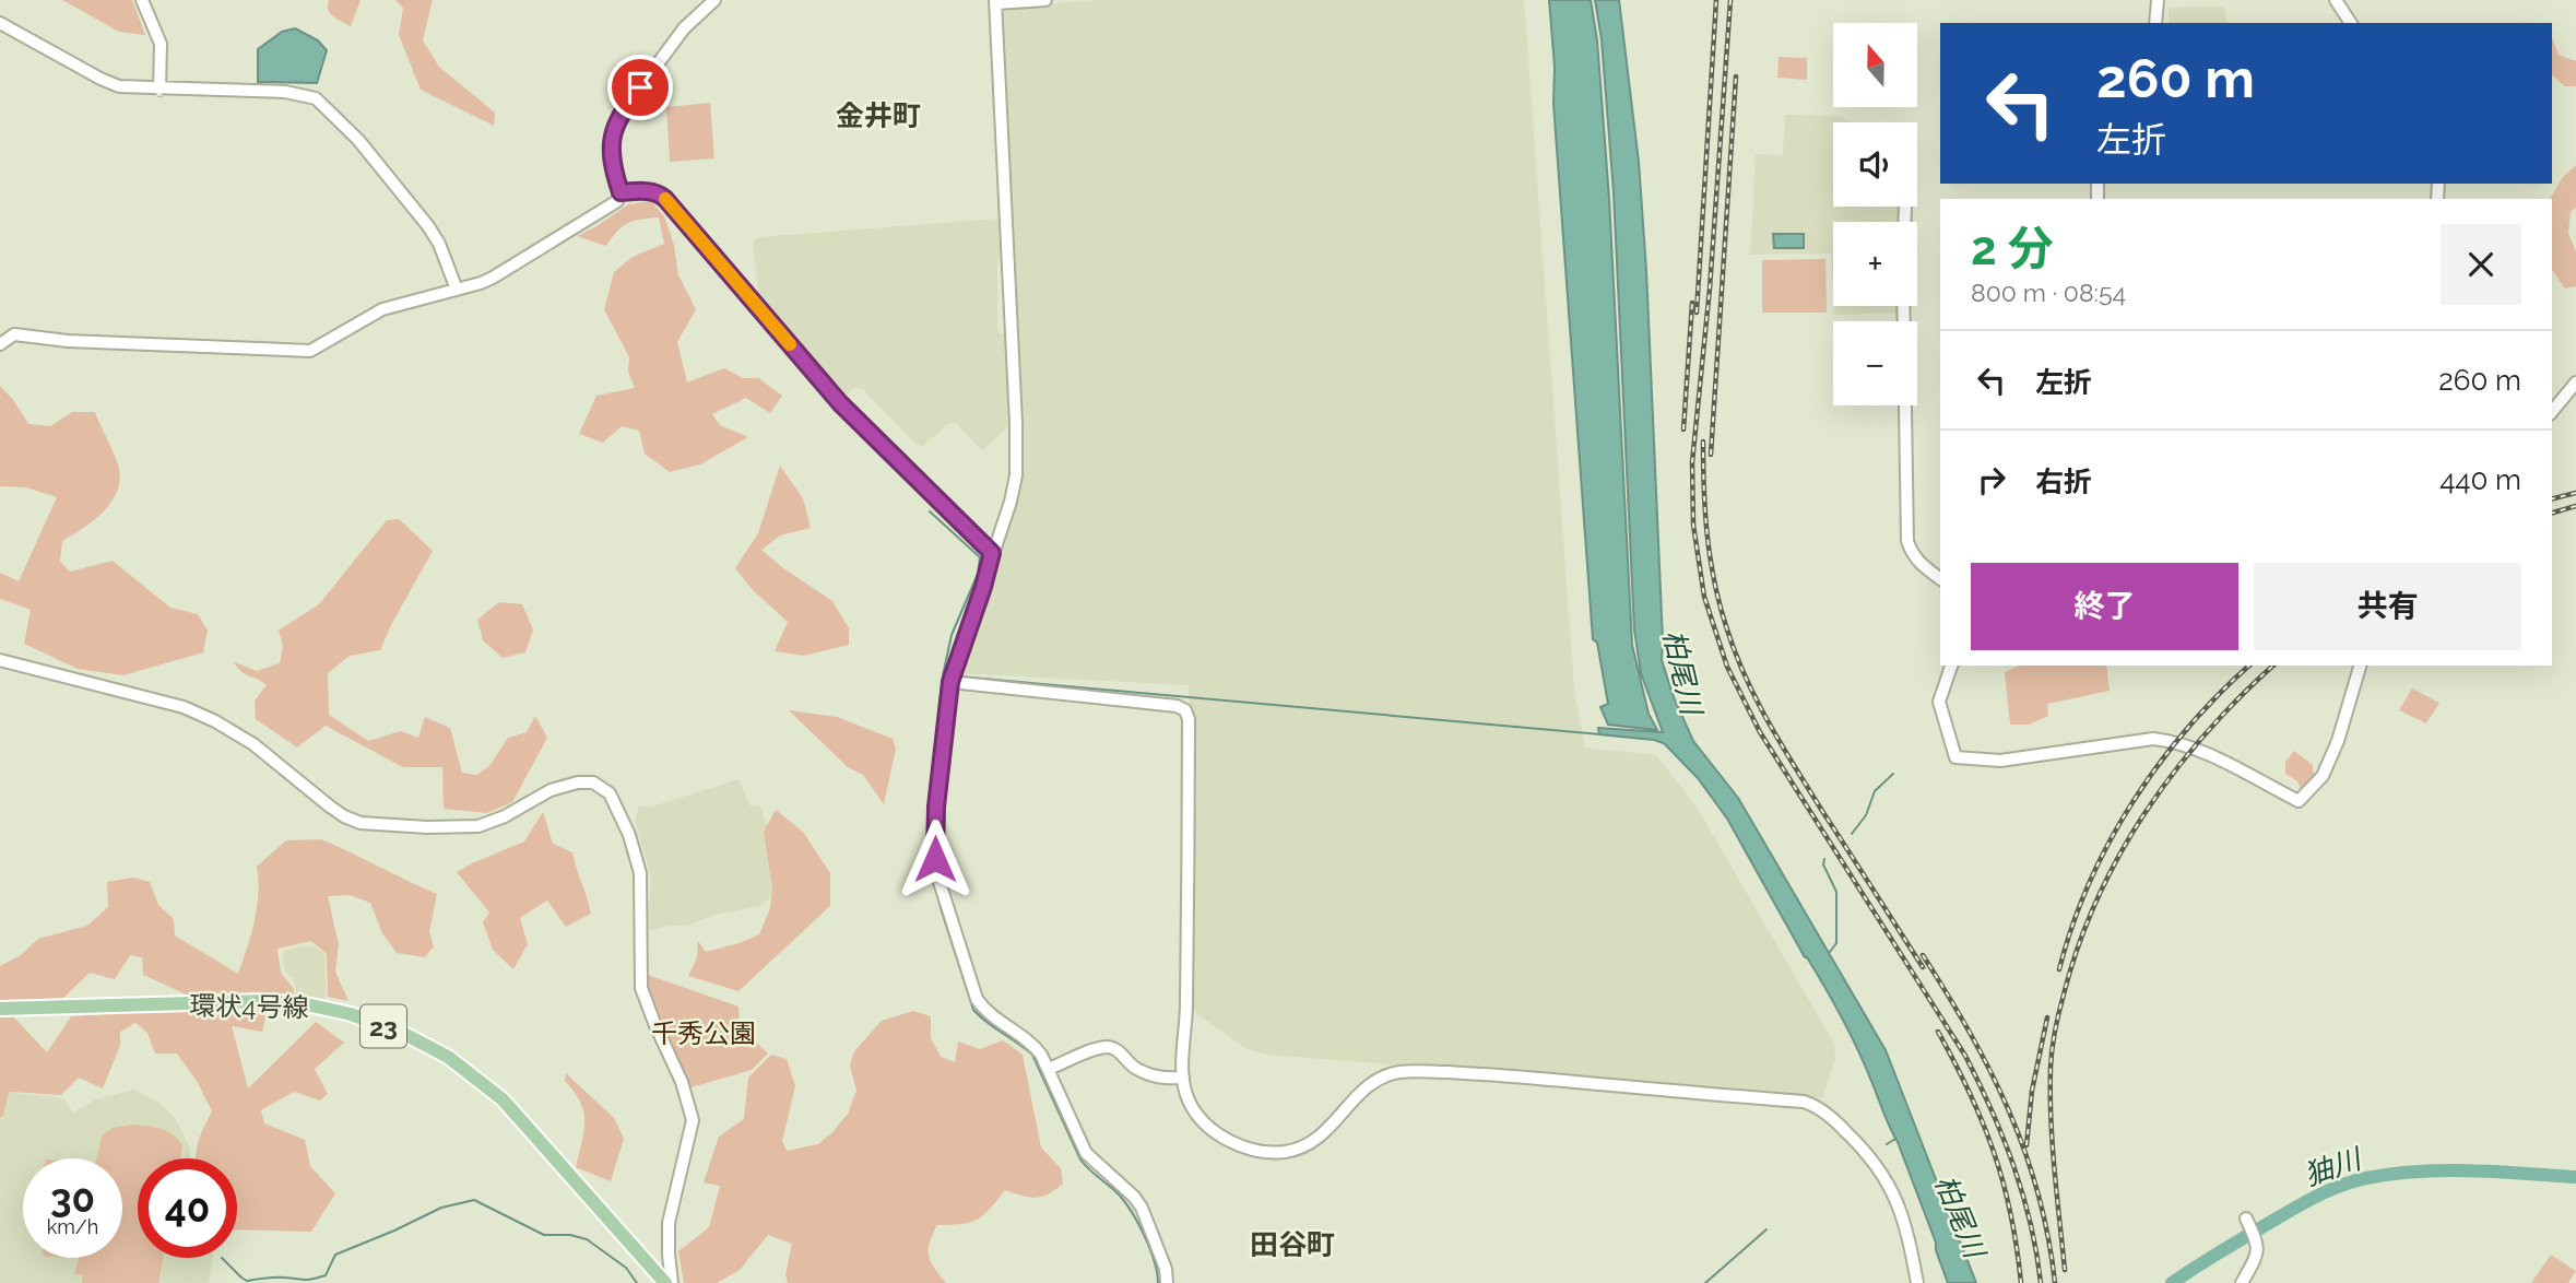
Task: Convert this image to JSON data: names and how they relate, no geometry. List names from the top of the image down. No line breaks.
{"streets":{"main road":["環状4号線","23"]},"districts":["金井町","田谷町"],"water":["柏尾川","㹨川"],"parks":["千秀公園"],"north":"top","page":{"map_buttons":["+","−"],"turn":["260 m","左折"],"heading":["2 分","800 m · 08:54"],"list":[{"name":"左折","value":"260 m"},{"name":"右折","value":"440 m"}],"buttons":["終了","共有"],"speed":"30 km/h","limit":"40"}}
